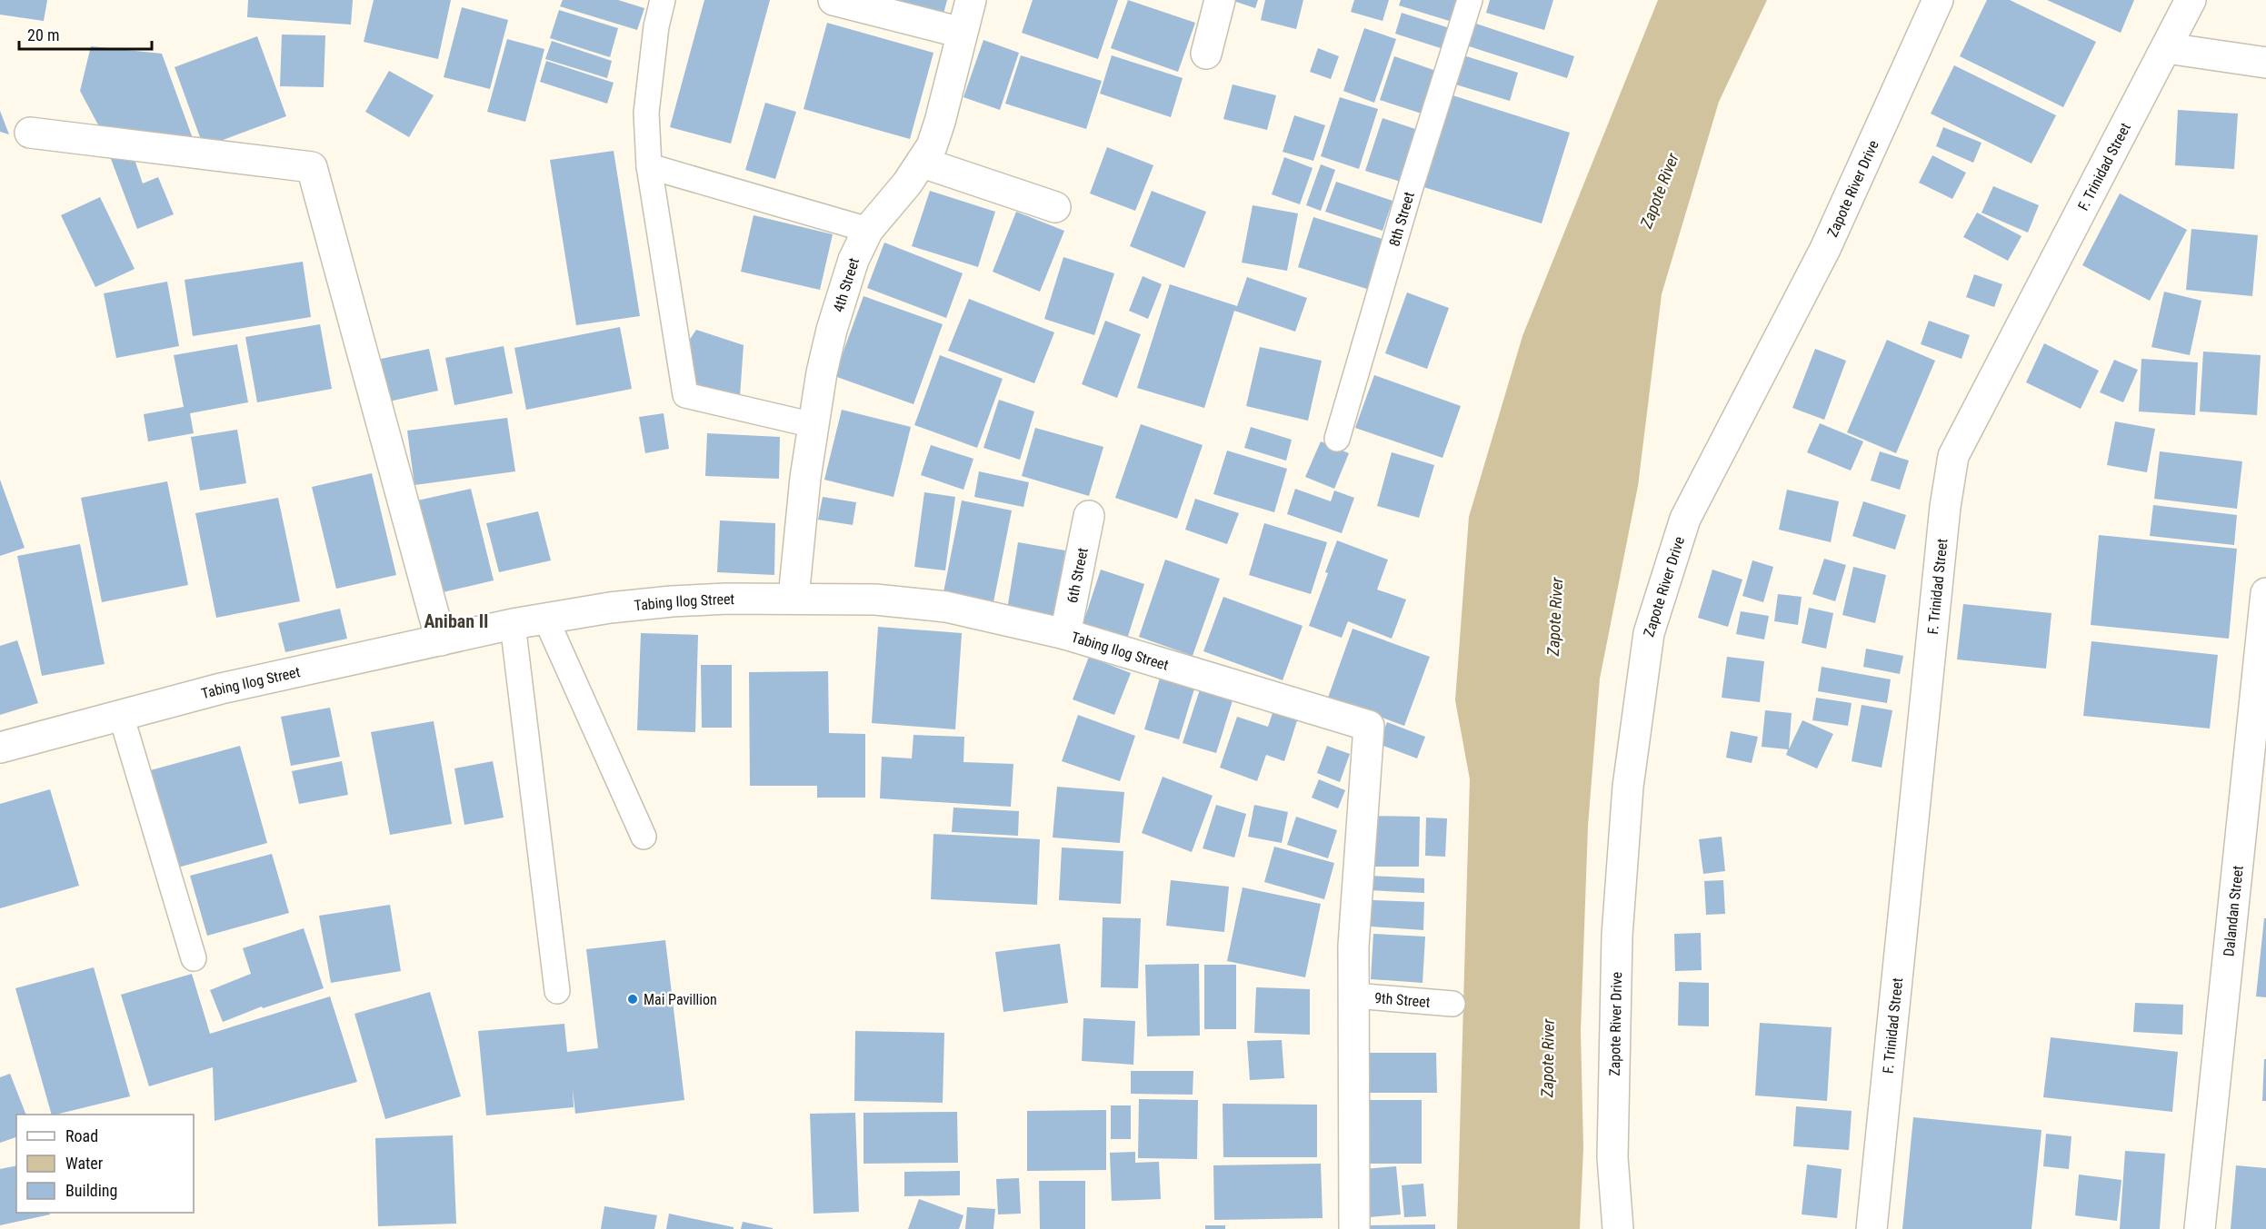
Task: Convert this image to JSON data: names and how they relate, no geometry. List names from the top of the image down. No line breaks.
{"streets":{"street":["F. Trinidad Street","Zapote River Drive","4th Street","6th Street","Tabing Ilog Street","Dalandan Street"],"lane":["8th Street","9th Street"]},"crossings":[["4th Street","Tabing Ilog Street"],["6th Street","Tabing Ilog Street"],["Tabing Ilog Street","9th Street"]],"districts":["Aniban II"],"water":["Zapote River"],"places":["Mai Pavillion"],"legend":["Road","Water","Building"],"scale_bar":"20 m"}
